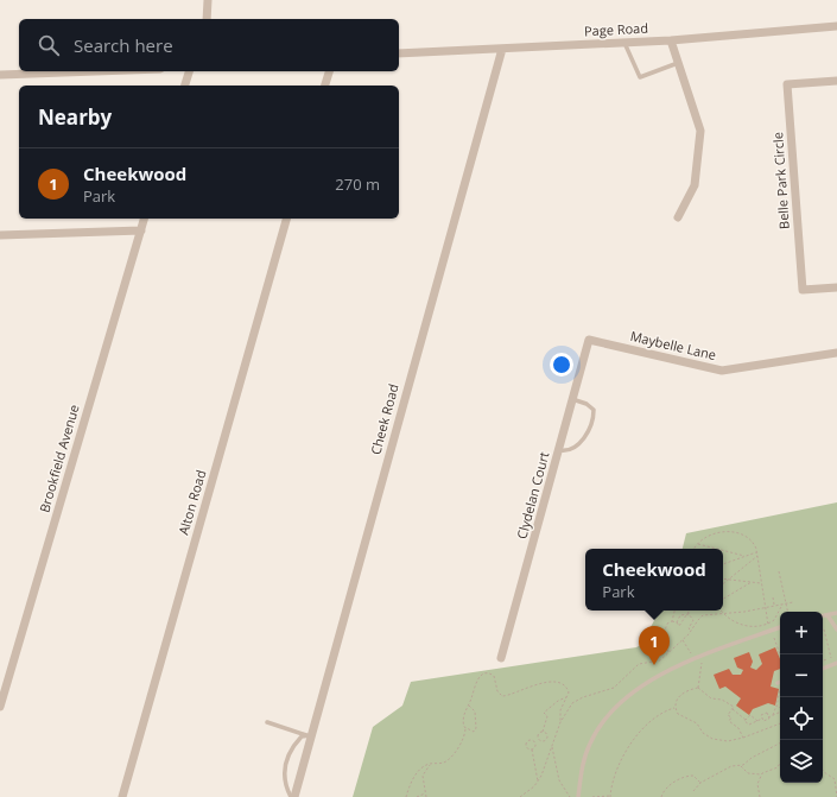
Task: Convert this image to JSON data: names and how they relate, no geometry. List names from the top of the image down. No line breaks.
{"streets":{"street":["Page Road","Belle Park Circle","Maybelle Lane","Cheek Road","Brookfield Avenue","Clydelan Court","Alton Road"]},"crossings":[["Page Road","Cheek Road"],["Maybelle Lane","Clydelan Court"]],"page":{"search":"Search here","heading":"Nearby","list":[{"mark":"1","name":"Cheekwood","note":"Park","value":"270 m"}],"popup":["Cheekwood","Park"],"map_buttons":["+","−"],"pins":"1"}}
